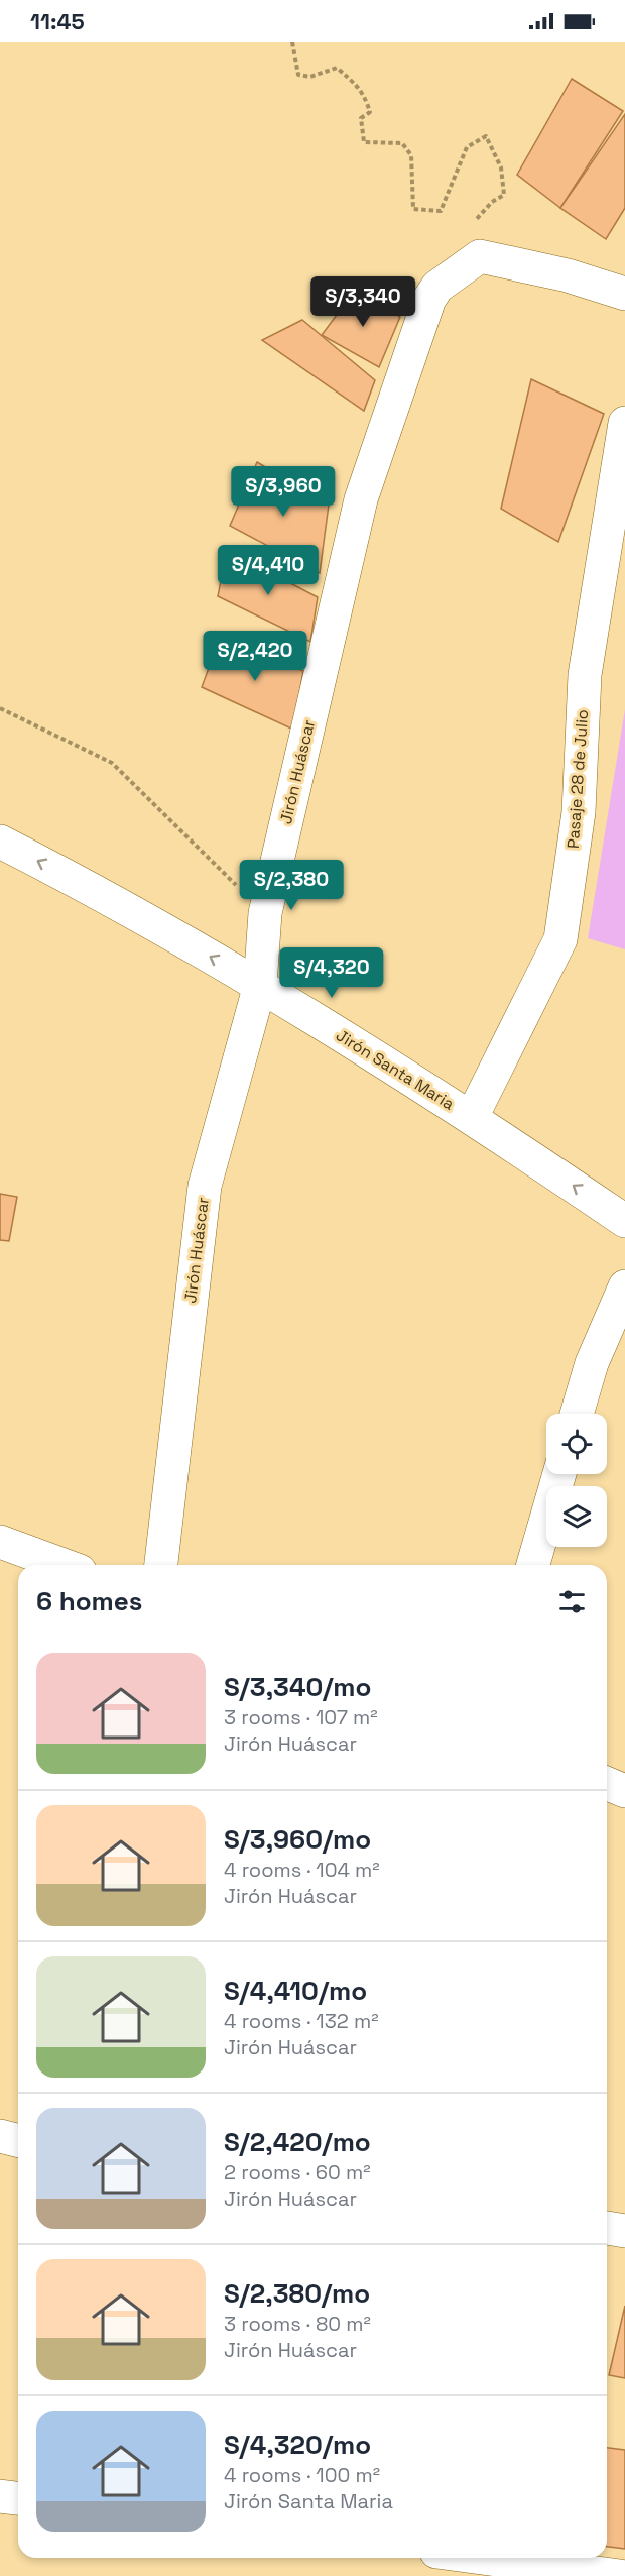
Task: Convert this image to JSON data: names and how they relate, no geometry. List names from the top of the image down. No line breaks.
{"streets":{"street":["Jirón Huáscar","Pasaje 28 de Julio","Jirón Santa Maria"]},"crossings":[["Jirón Huáscar","Jirón Santa Maria"],["Pasaje 28 de Julio","Jirón Santa Maria"]],"one_way":["Jirón Santa Maria"],"page":{"status":"11:45","price":["S/3,340","S/3,960","S/4,410","S/2,420","S/2,380","S/4,320"],"heading":"6 homes","list":[{"name":"S/3,340/mo","note":"3 rooms · 107 m² · Jirón Huáscar"},{"name":"S/3,960/mo","note":"4 rooms · 104 m² · Jirón Huáscar"},{"name":"S/4,410/mo","note":"4 rooms · 132 m² · Jirón Huáscar"},{"name":"S/2,420/mo","note":"2 rooms · 60 m² · Jirón Huáscar"},{"name":"S/2,380/mo","note":"3 rooms · 80 m² · Jirón Huáscar"},{"name":"S/4,320/mo","note":"4 rooms · 100 m² · Jirón Santa Maria"}]}}
